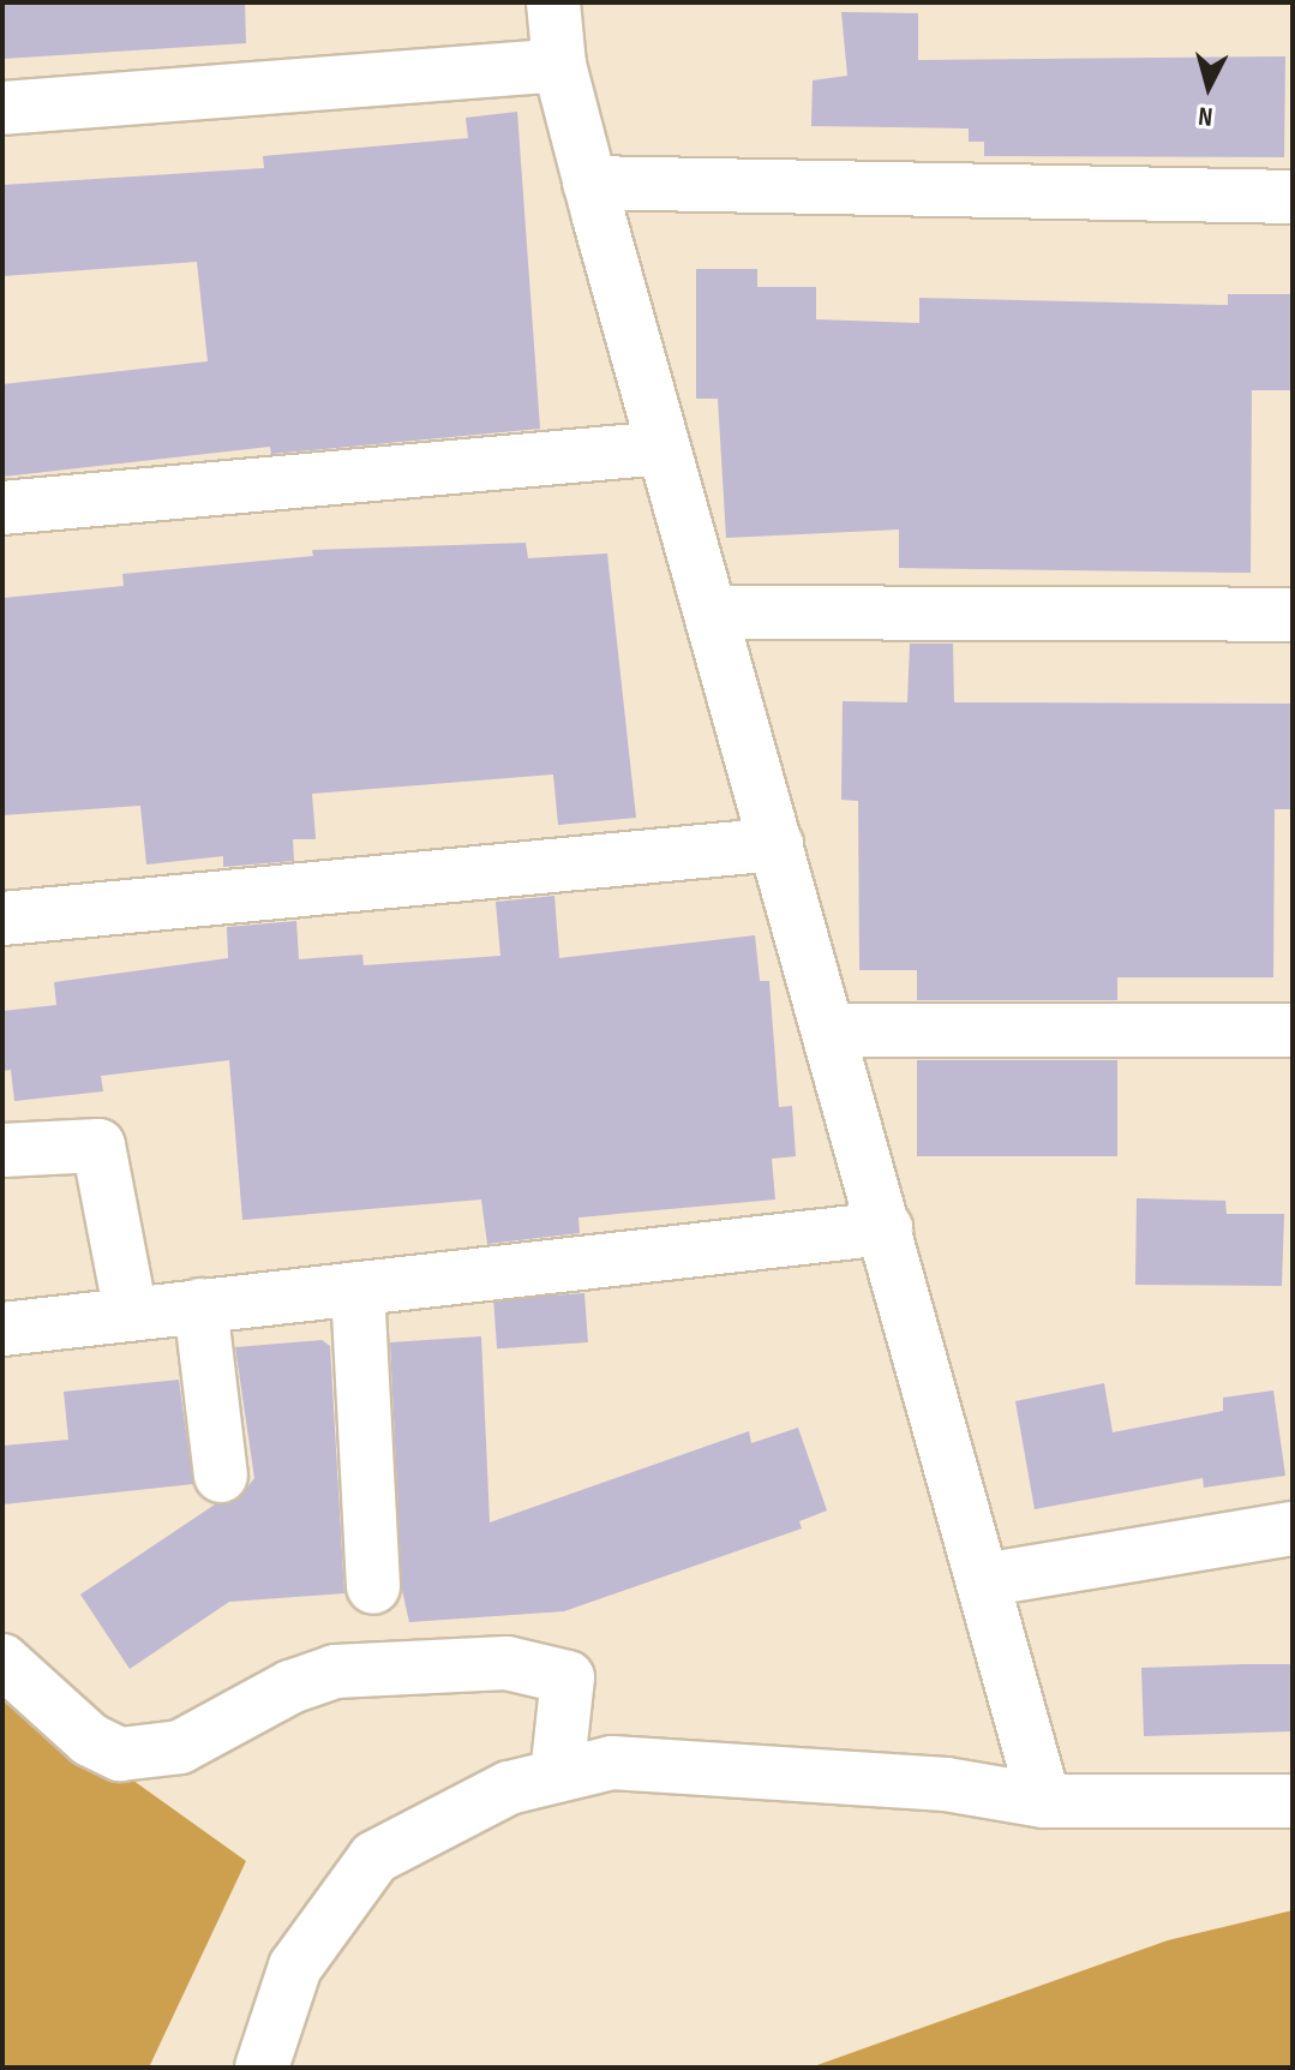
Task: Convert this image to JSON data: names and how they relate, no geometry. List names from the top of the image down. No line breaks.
{"north":"bottom"}
